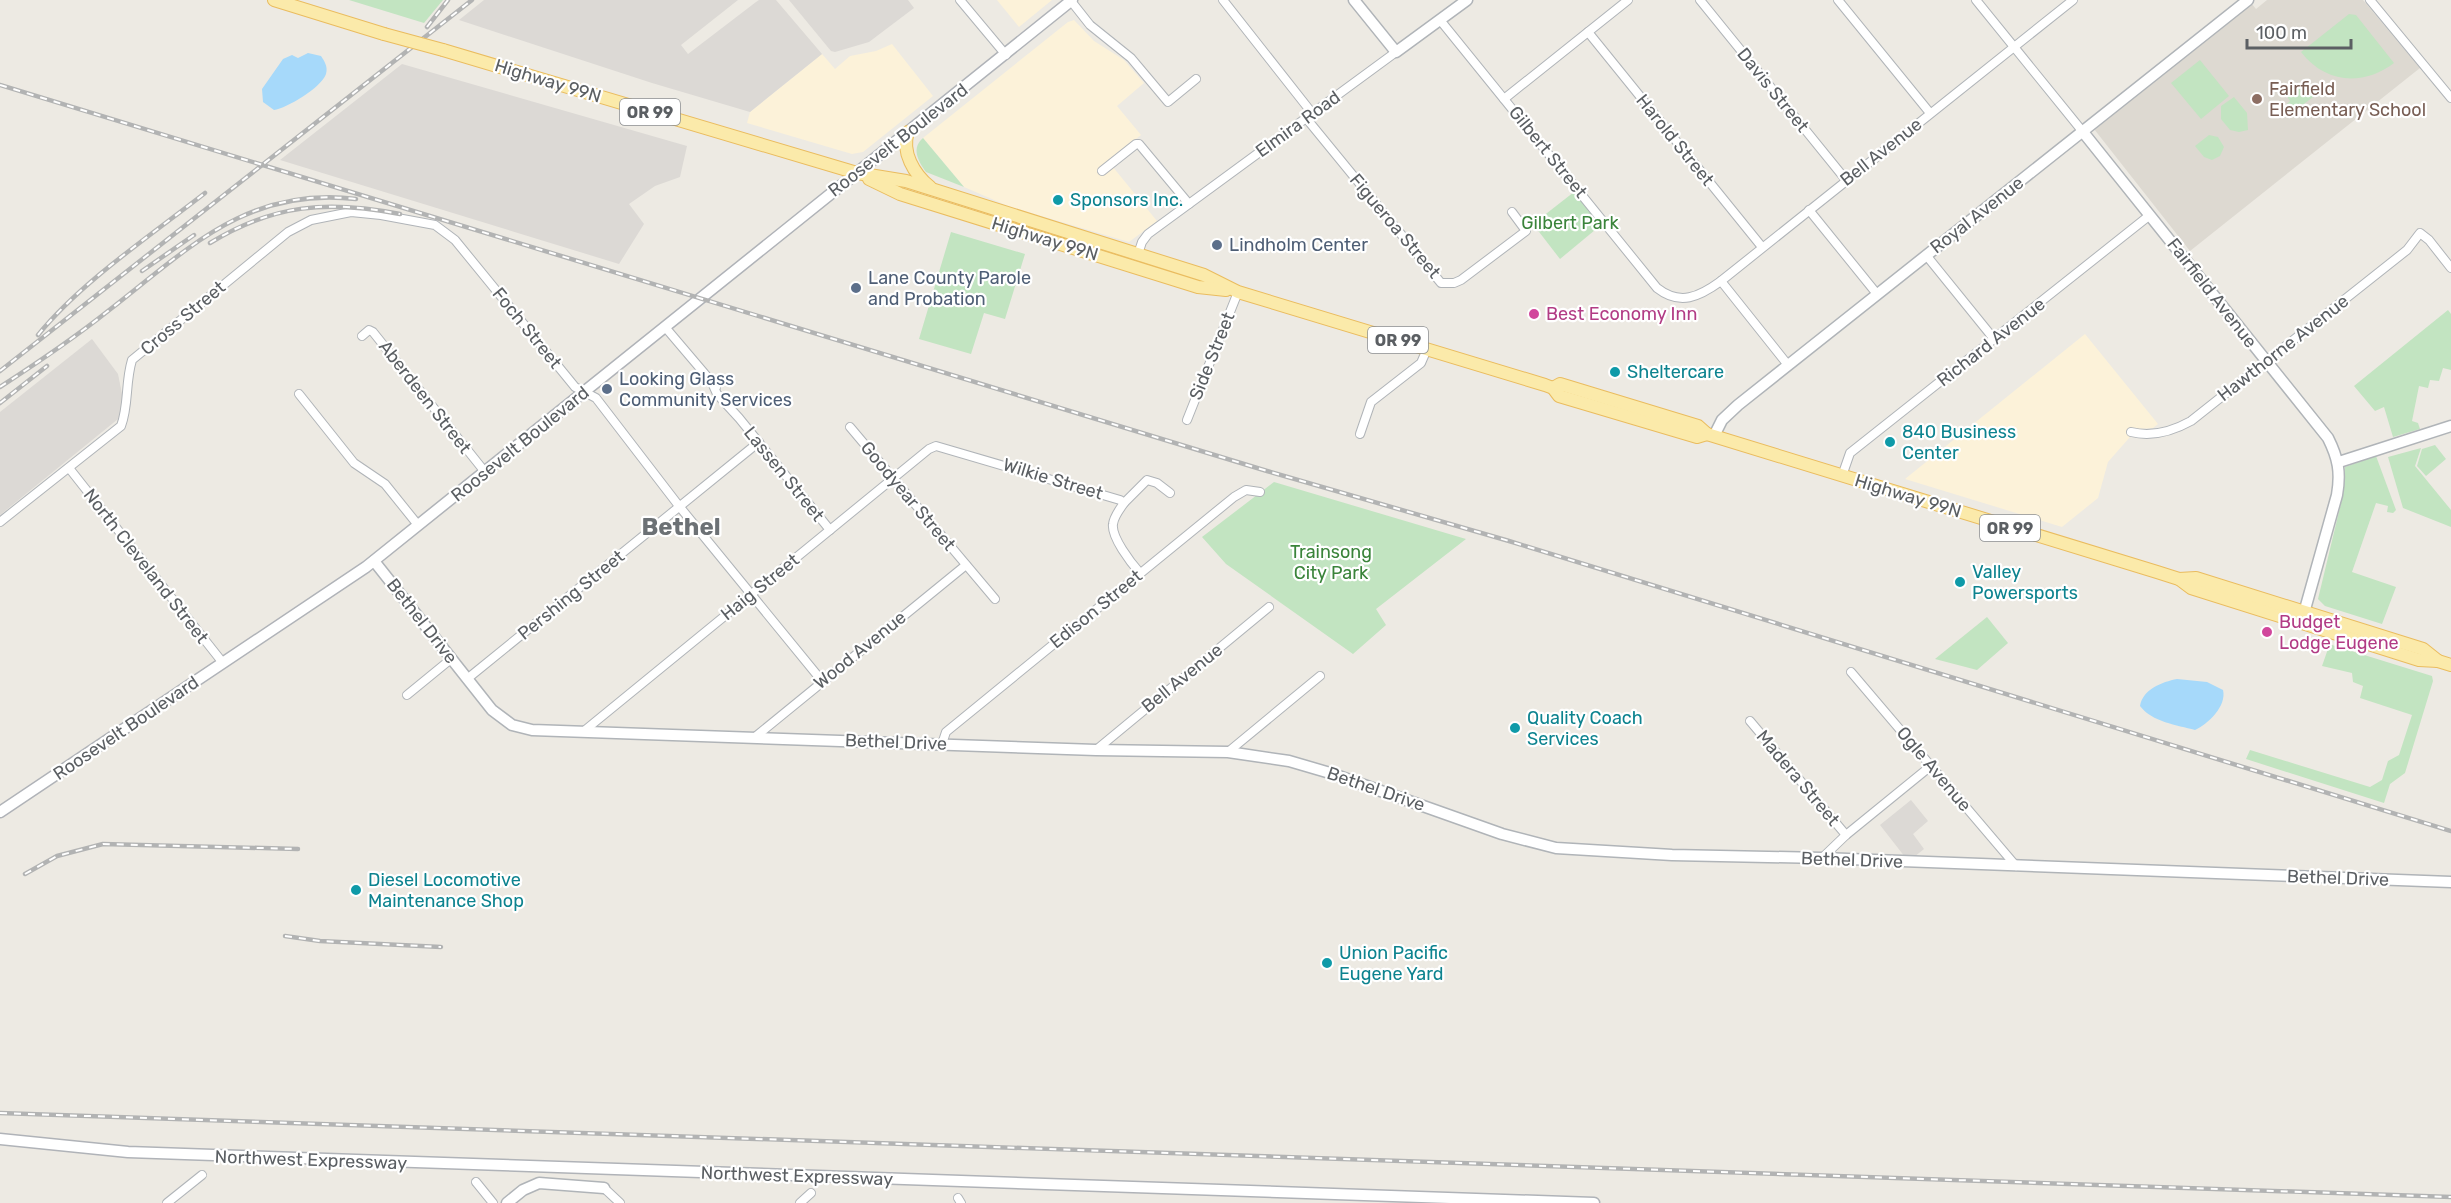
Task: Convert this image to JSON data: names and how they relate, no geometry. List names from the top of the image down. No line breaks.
{"streets":{"main road":["Highway 99N","OR 99"],"street":["Davis Street","Elmira Road","Roosevelt Boulevard","Harold Street","Gilbert Street","Bell Avenue","Royal Avenue","Figueroa Street","Fairfield Avenue","Cross Street","Foch Street","Richard Avenue","Hawthorne Avenue","Side Street","Aberdeen Street","Lassen Street","Wilkie Street","Goodyear Street","North Cleveland Street","Haig Street","Pershing Street","Edison Street","Bethel Drive","Wood Avenue","Ogle Avenue","Madera Street","Northwest Expressway"]},"crossings":[["Highway 99N","Elmira Road"],["Highway 99N","Roosevelt Boulevard"],["Highway 99N","Royal Avenue"],["Highway 99N","Fairfield Avenue"],["Highway 99N","Richard Avenue"],["Highway 99N","Side Street"],["Davis Street","Bell Avenue"],["Elmira Road","Gilbert Street"],["Elmira Road","Figueroa Street"],["Roosevelt Boulevard","Foch Street"],["Roosevelt Boulevard","Aberdeen Street"],["Roosevelt Boulevard","Lassen Street"],["Roosevelt Boulevard","North Cleveland Street"],["Roosevelt Boulevard","Bethel Drive"],["Harold Street","Bell Avenue"],["Gilbert Street","Bell Avenue"],["Bell Avenue","Fairfield Avenue"],["Bell Avenue","Bethel Drive"],["Royal Avenue","Fairfield Avenue"],["Fairfield Avenue","Richard Avenue"],["Fairfield Avenue","Hawthorne Avenue"],["Cross Street","Foch Street"],["Cross Street","North Cleveland Street"],["Foch Street","Haig Street"],["Foch Street","Pershing Street"],["Foch Street","Wood Avenue"],["Lassen Street","Haig Street"],["Lassen Street","Pershing Street"],["Wilkie Street","Haig Street"],["Wilkie Street","Edison Street"],["Goodyear Street","Haig Street"],["Goodyear Street","Wood Avenue"],["Haig Street","Bethel Drive"],["Pershing Street","Bethel Drive"],["Edison Street","Bethel Drive"],["Bethel Drive","Wood Avenue"],["Bethel Drive","Ogle Avenue"]],"districts":["Bethel"],"parks":["Gilbert Park","Trainsong City Park"],"places":["Fairfield Elementary School","Sponsors Inc.","Lindholm Center","Lane County Parole and Probation","Best Economy Inn","Sheltercare","Looking Glass Community Services","840 Business Center","Valley Powersports","Budget Lodge Eugene","Quality Coach Services","Diesel Locomotive Maintenance Shop","Union Pacific Eugene Yard"],"scale_bar":"100 m"}
